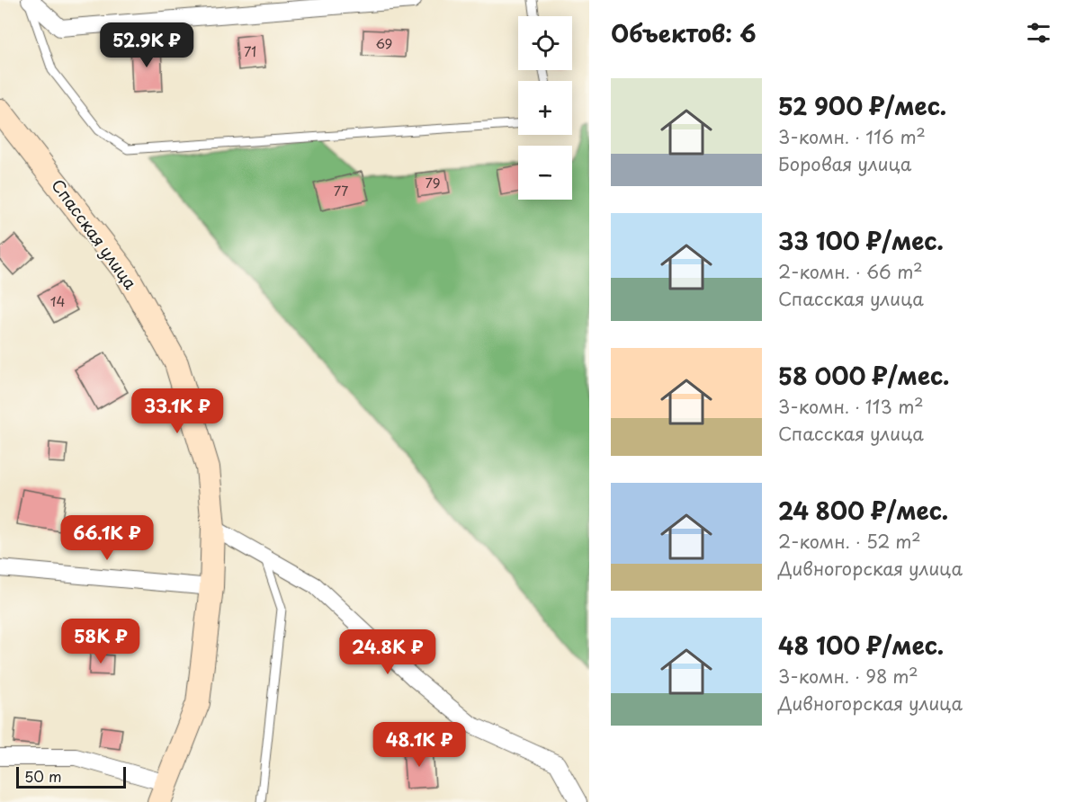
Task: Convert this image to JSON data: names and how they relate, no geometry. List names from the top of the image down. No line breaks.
{"streets":{"street":["Спасская улица"]},"house_numbers":["69","71","79","77","14"],"scale_bar":"50 m","page":{"heading":"Объектов: 6","map_buttons":["+","−"],"price":["52.9K ₽","33.1K ₽","66.1K ₽","58K ₽","24.8K ₽","48.1K ₽"],"list":[{"name":"52 900 ₽/мес.","note":"3-комн. · 116 m² · Боровая улица"},{"name":"33 100 ₽/мес.","note":"2-комн. · 66 m² · Спасская улица"},{"name":"58 000 ₽/мес.","note":"3-комн. · 113 m² · Спасская улица"},{"name":"24 800 ₽/мес.","note":"2-комн. · 52 m² · Дивногорская улица"},{"name":"48 100 ₽/мес.","note":"3-комн. · 98 m² · Дивногорская улица"}],"scale":"50 m"}}
